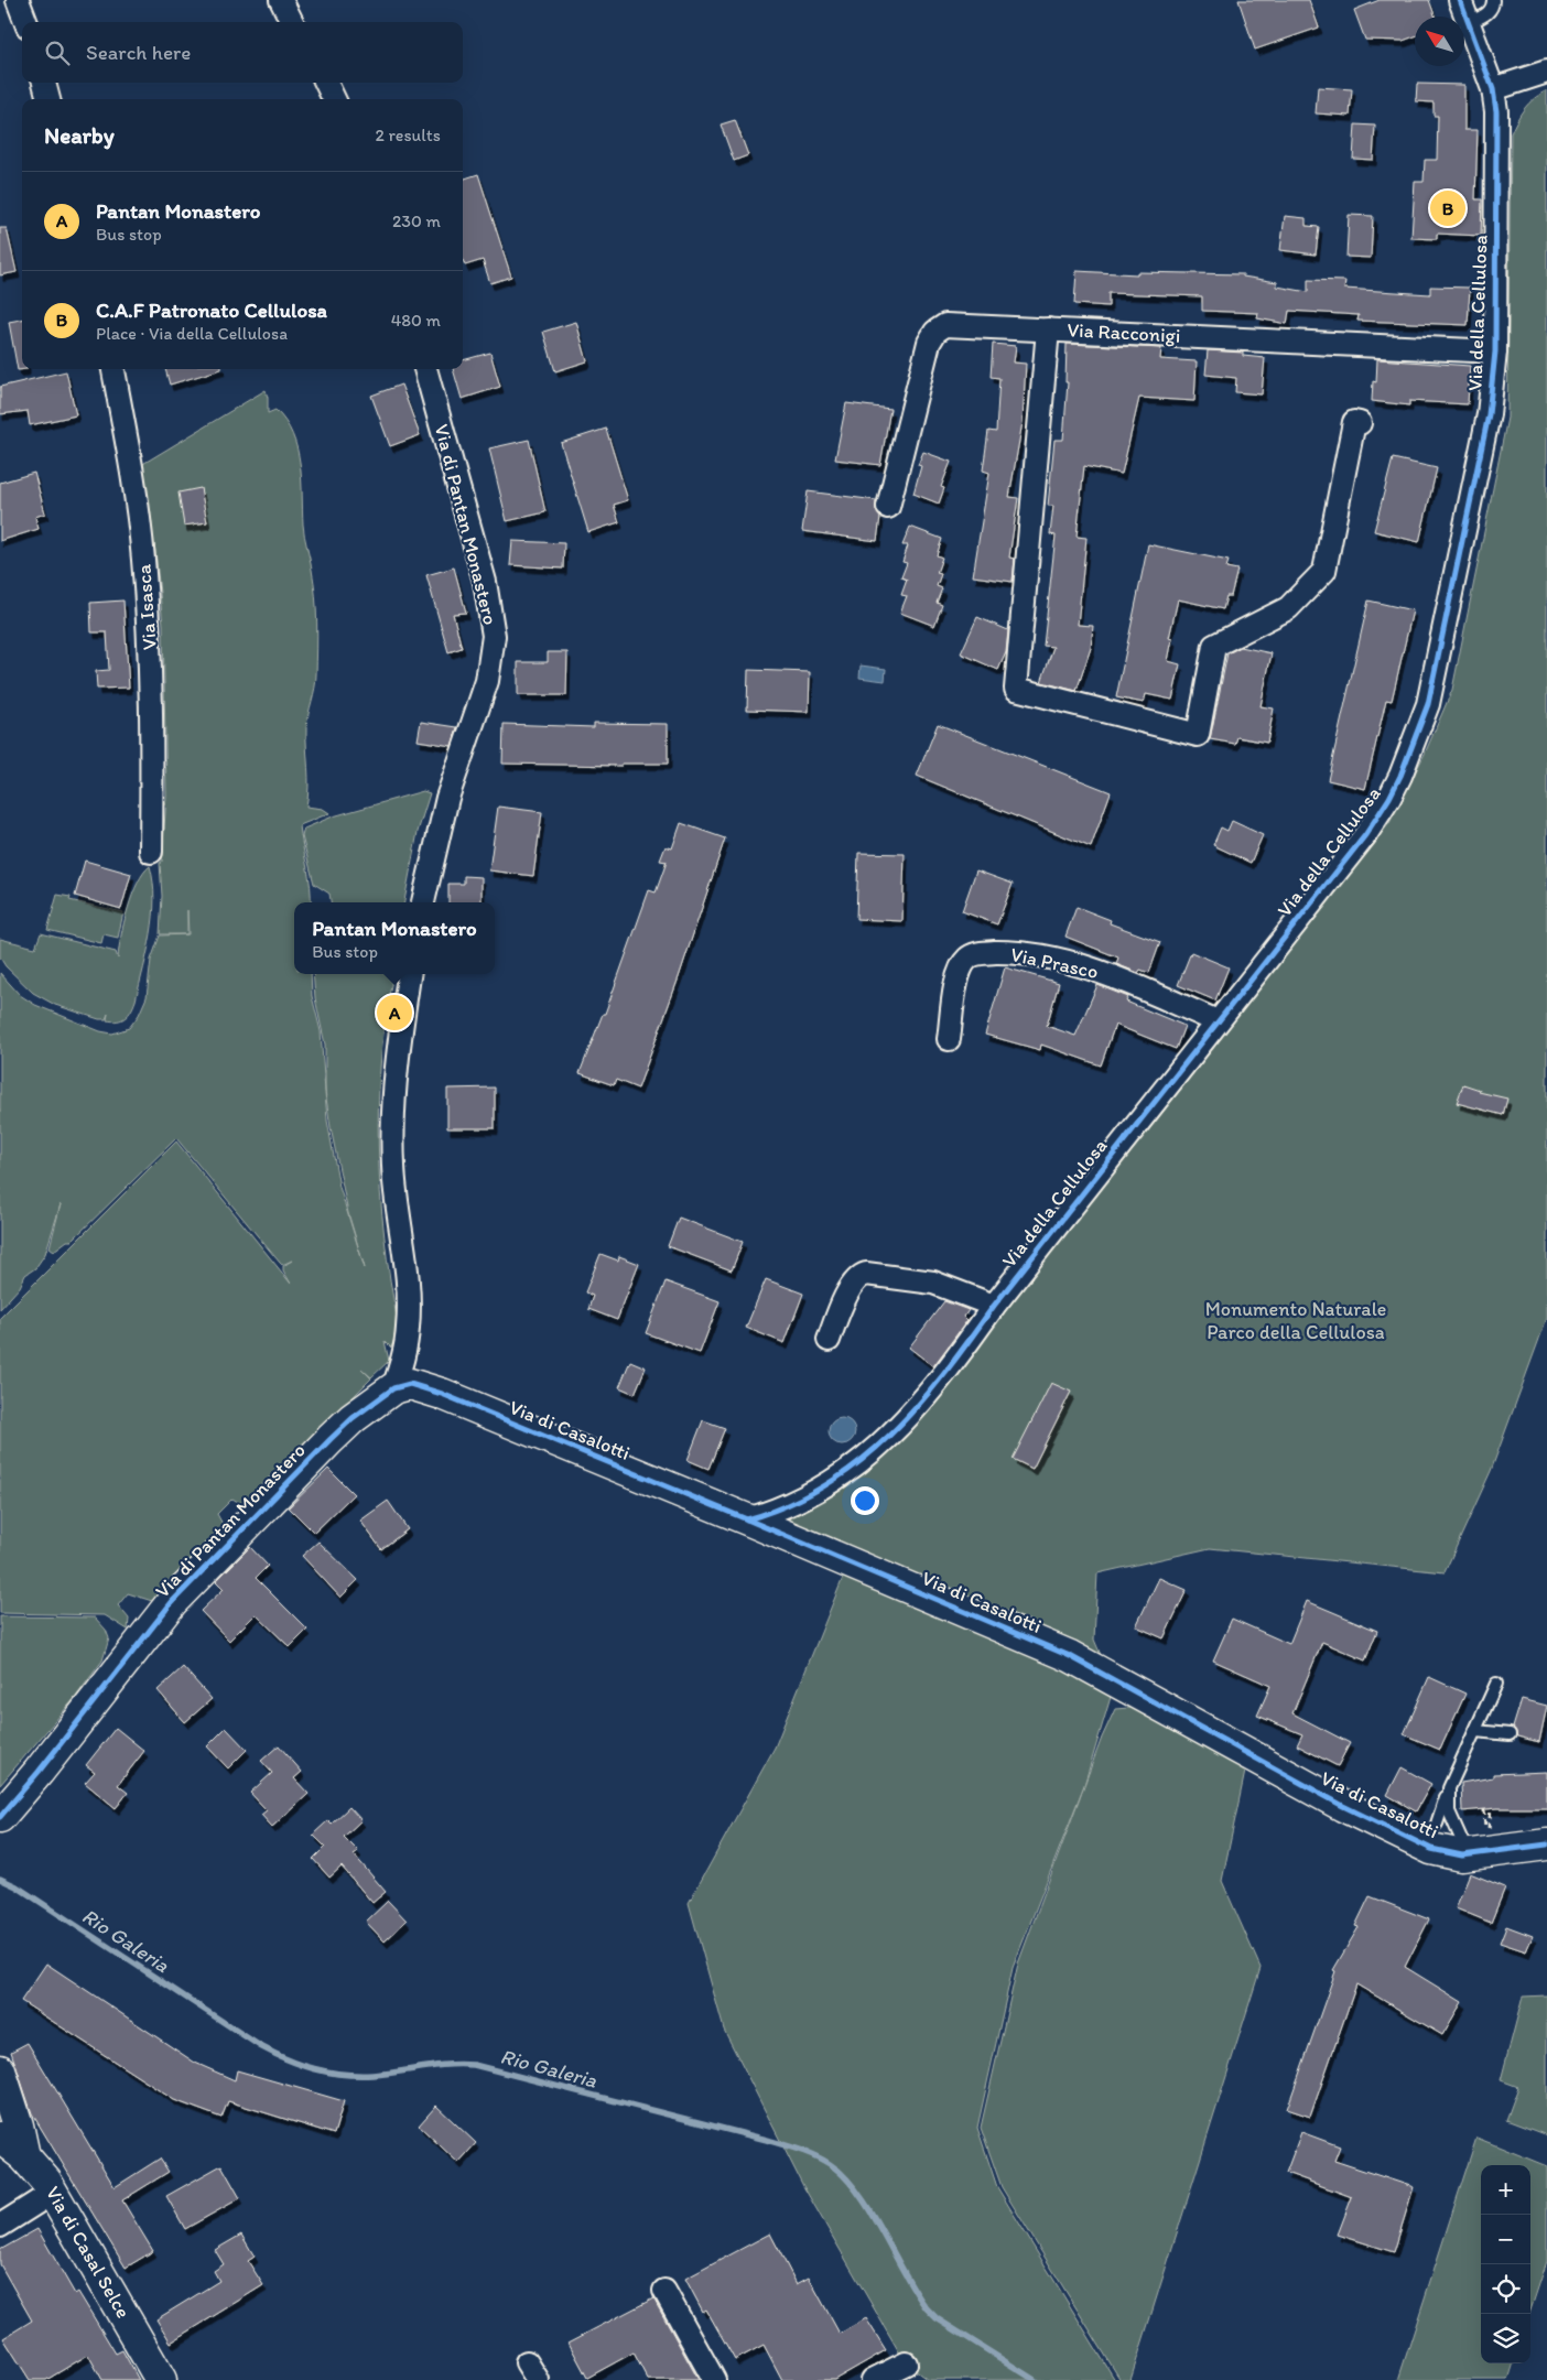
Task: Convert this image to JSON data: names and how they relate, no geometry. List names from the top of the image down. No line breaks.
{"streets":{"street":["Via della Cellulosa","Via Racconigi","Via di Pantan Monastero","Via Isasca","Via Prasco","Via di Casalotti","Via di Casal Selce"]},"crossings":[["Via della Cellulosa","Via Racconigi"],["Via della Cellulosa","Via Prasco"],["Via della Cellulosa","Via di Casalotti"],["Via di Pantan Monastero","Via di Casalotti"]],"water":["Rio Galeria"],"parks":["Monumento Naturale Parco della Cellulosa"],"north":"top left","page":{"search":"Search here","heading":["Nearby","2 results"],"list":[{"mark":"A","name":"Pantan Monastero","note":"Bus stop","value":"230 m"},{"mark":"B","name":"C.A.F Patronato Cellulosa","note":"Place · Via della Cellulosa","value":"480 m"}],"pins":["B","A"],"popup":["Pantan Monastero","Bus stop"],"map_buttons":["+","−"]}}
